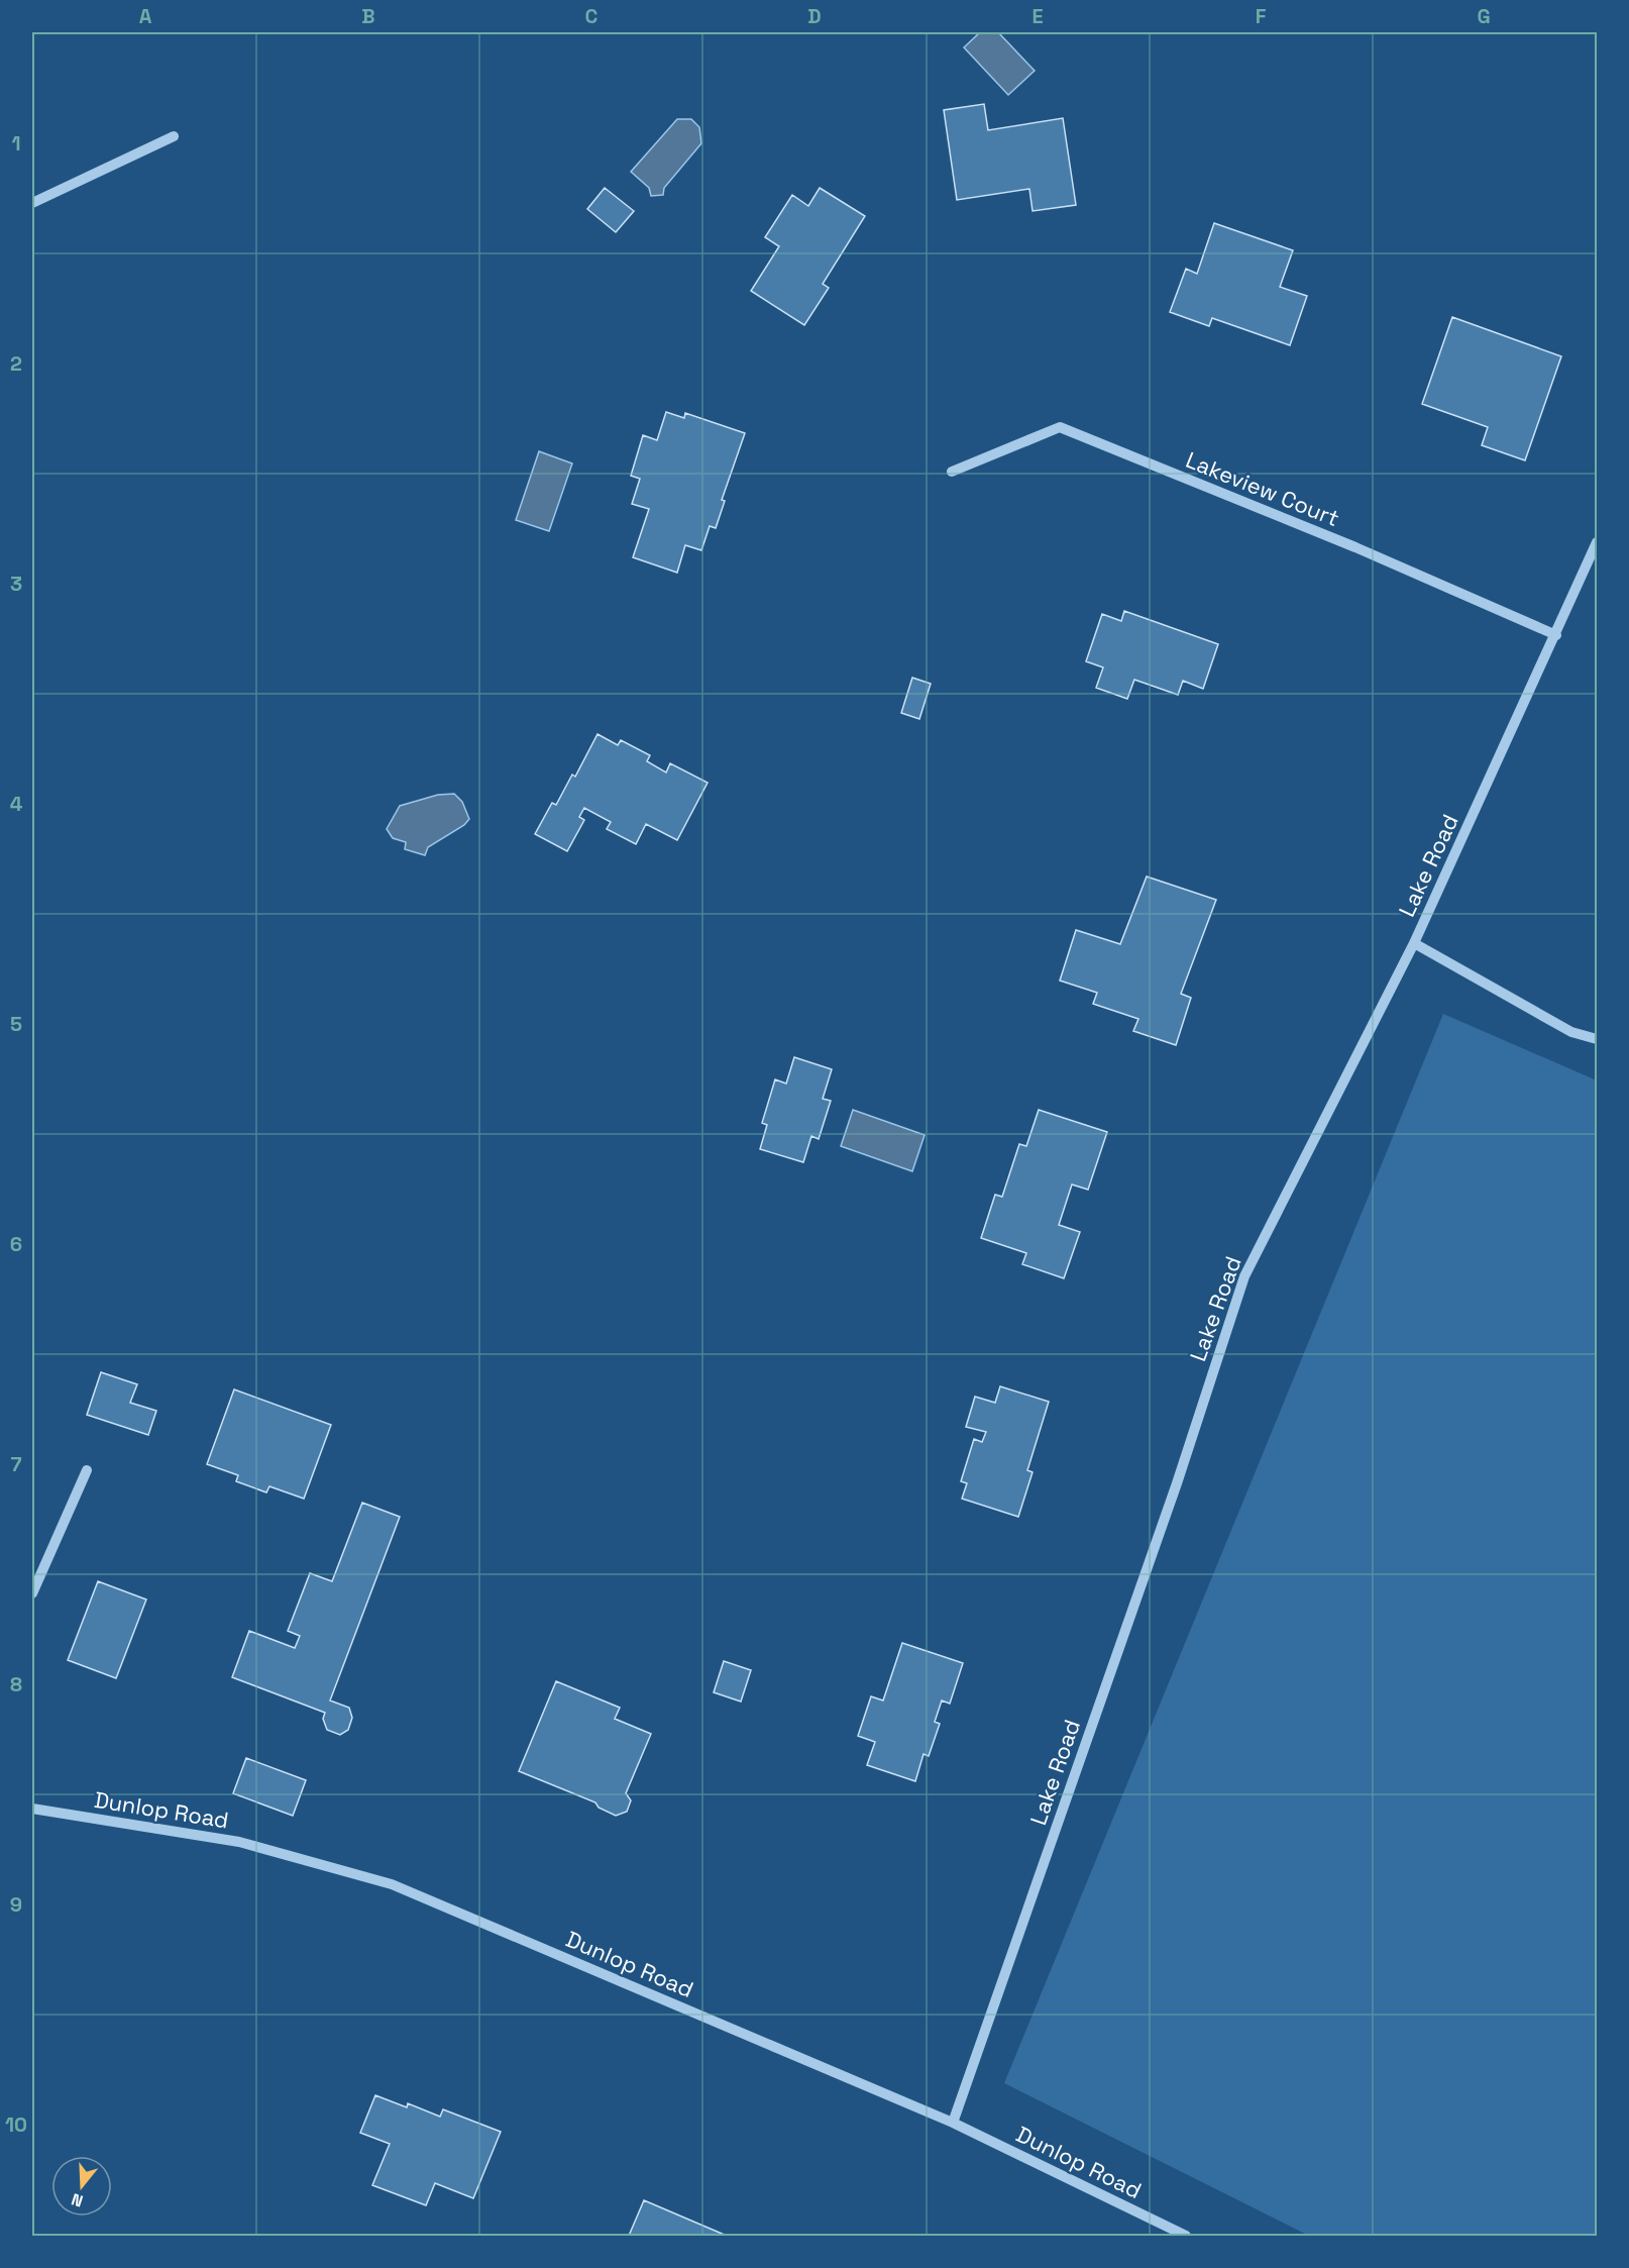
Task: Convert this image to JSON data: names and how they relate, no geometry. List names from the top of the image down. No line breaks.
{"streets":{"street":["Lakeview Court","Lake Road","Dunlop Road"]},"crossings":[["Lakeview Court","Lake Road"],["Lake Road","Dunlop Road"]],"north":"bottom","grid":{"columns":["A","B","C","D","E","F","G"],"rows":["1","2","3","4","5","6","7","8","9","10"]}}
